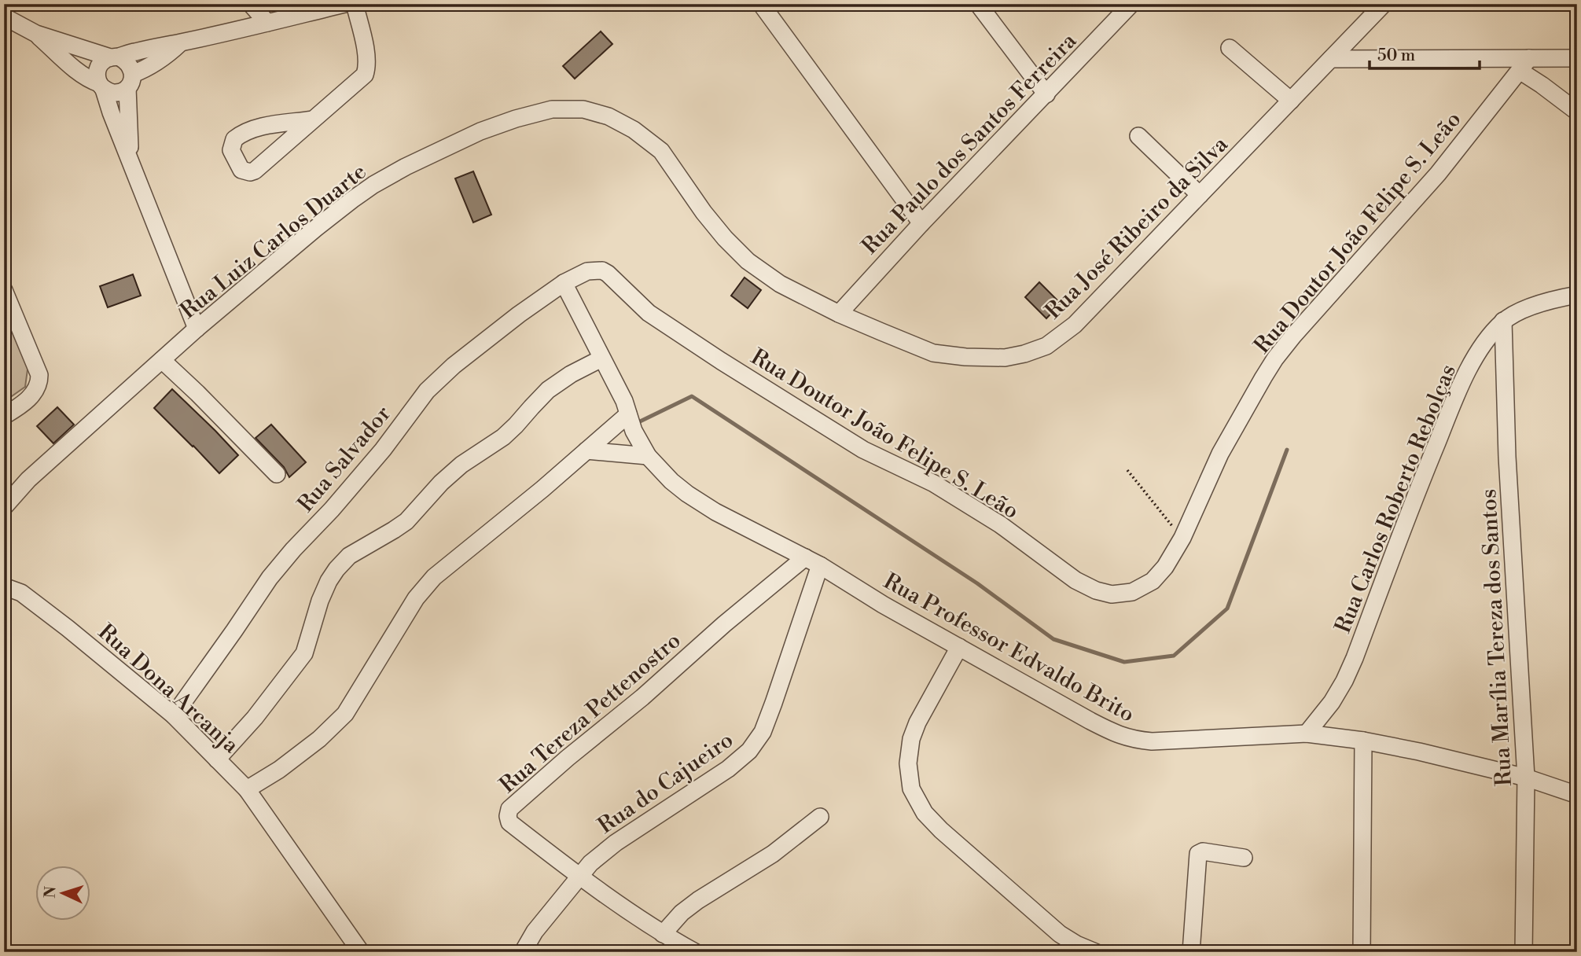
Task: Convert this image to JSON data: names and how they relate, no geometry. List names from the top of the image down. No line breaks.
{"streets":{"street":["Rua Paulo dos Santos Ferreira","Rua José Ribeiro da Silva","Rua Doutor João Felipe S. Leão","Rua Luiz Carlos Duarte","Rua Salvador","Rua Carlos Roberto Rebolças","Rua Marília Tereza dos Santos","Rua Professor Edvaldo Brito","Rua Dona Arcanja","Rua Tereza Pettenostro","Rua do Cajueiro"]},"crossings":[["Rua Paulo dos Santos Ferreira","Rua José Ribeiro da Silva"],["Rua Paulo dos Santos Ferreira","Rua Luiz Carlos Duarte"],["Rua José Ribeiro da Silva","Rua Luiz Carlos Duarte"],["Rua Doutor João Felipe S. Leão","Rua Salvador"],["Rua Salvador","Rua Professor Edvaldo Brito"],["Rua Salvador","Rua Dona Arcanja"],["Rua Carlos Roberto Rebolças","Rua Marília Tereza dos Santos"],["Rua Carlos Roberto Rebolças","Rua Professor Edvaldo Brito"],["Rua Marília Tereza dos Santos","Rua Professor Edvaldo Brito"],["Rua Professor Edvaldo Brito","Rua Tereza Pettenostro"],["Rua Professor Edvaldo Brito","Rua do Cajueiro"],["Rua Tereza Pettenostro","Rua do Cajueiro"]],"scale_bar":"50 m","north":"left"}
